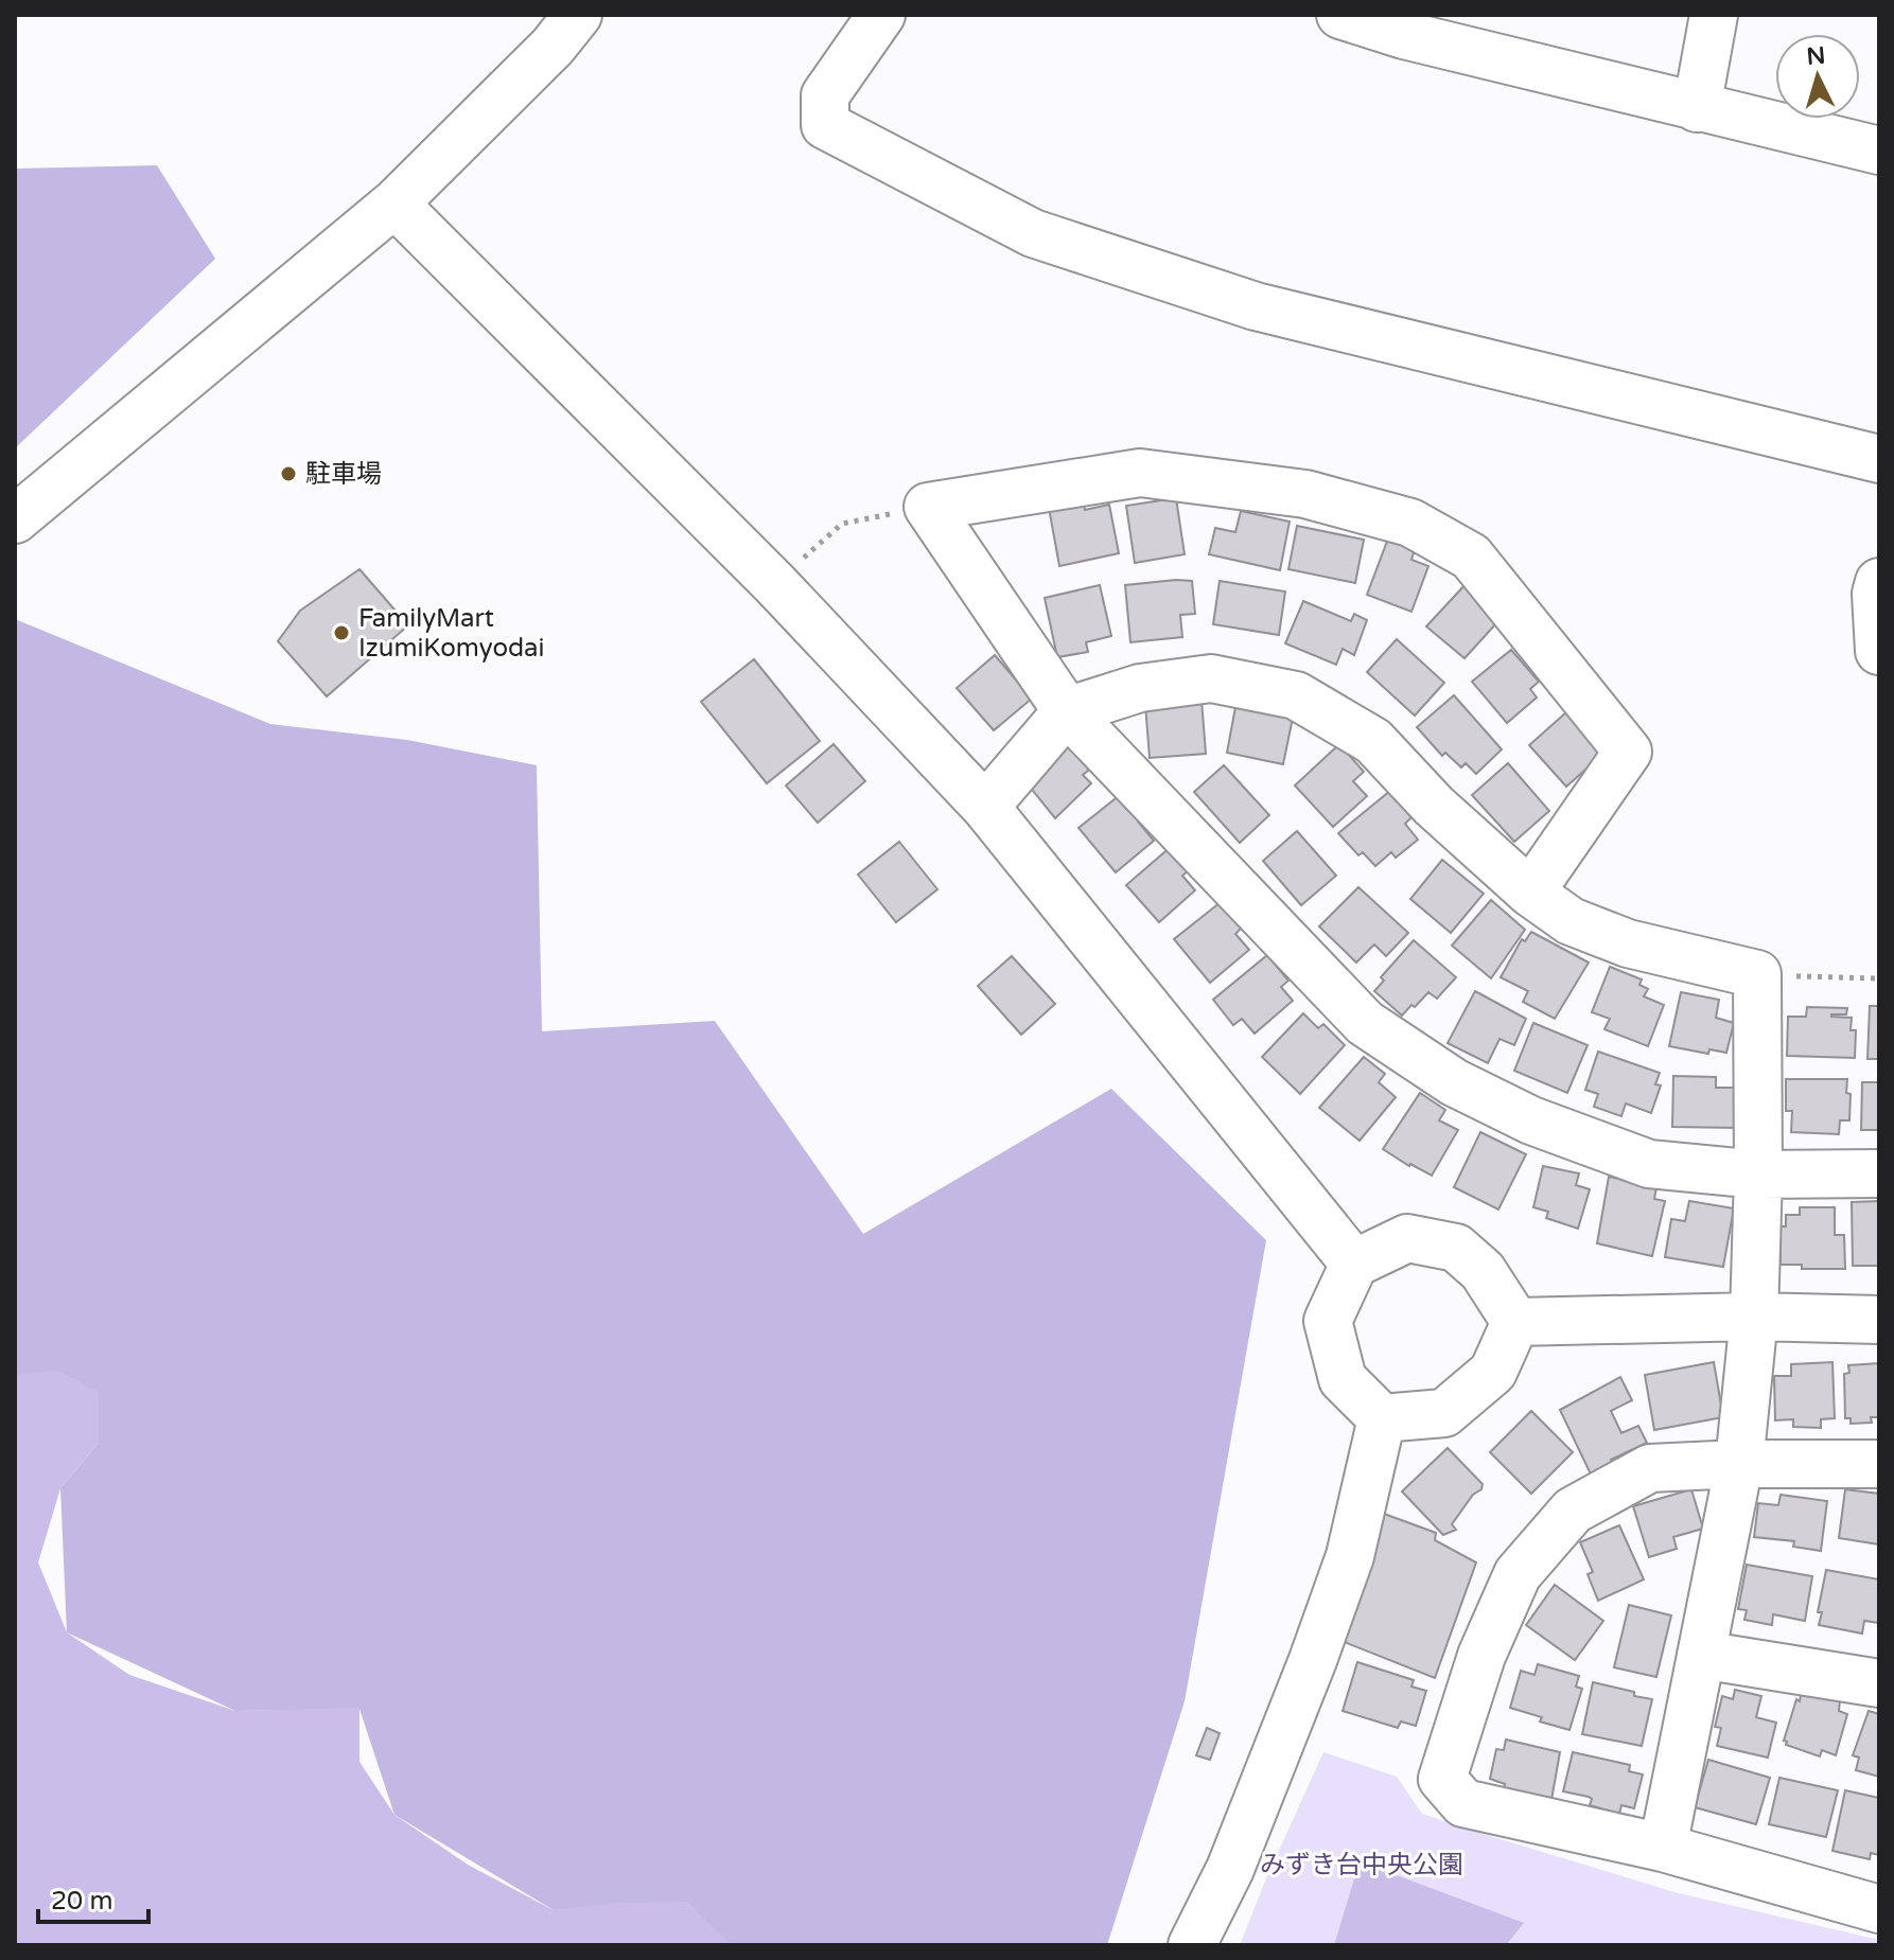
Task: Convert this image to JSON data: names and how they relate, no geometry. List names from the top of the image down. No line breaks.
{"parks":["みずき台中央公園"],"places":["駐車場","FamilyMart IzumiKomyodai"],"scale_bar":"20 m","north":"top"}
